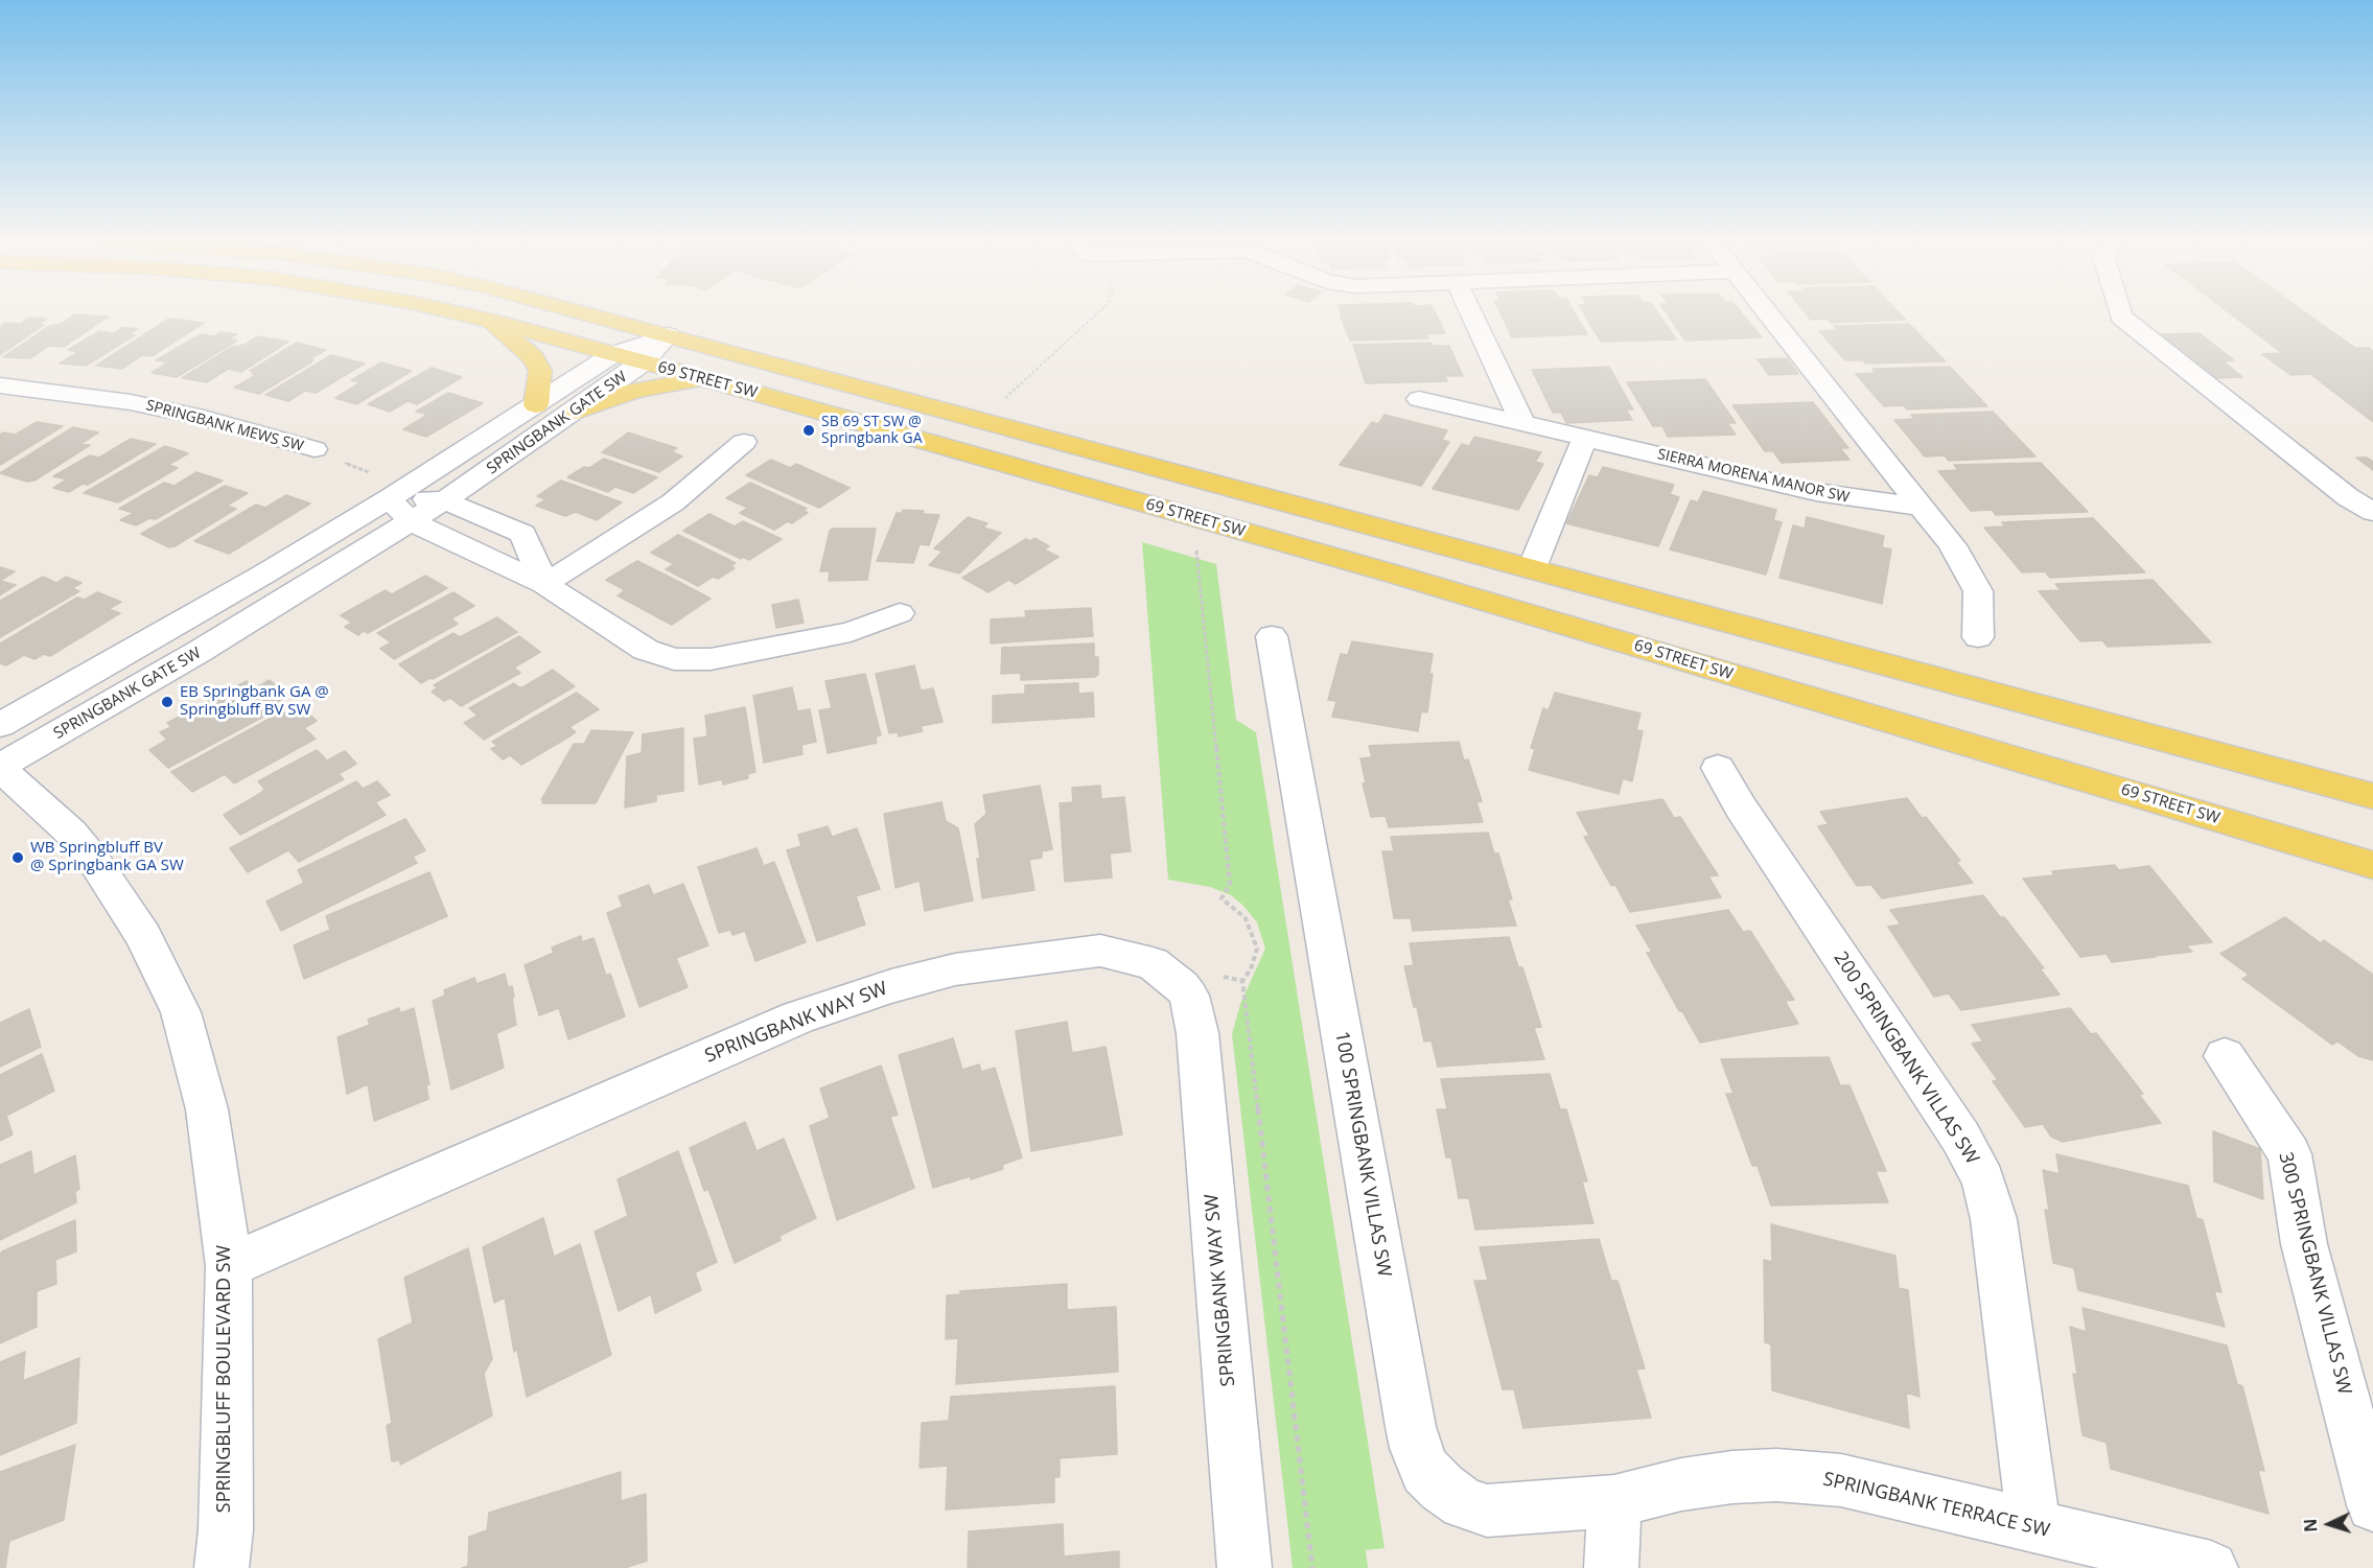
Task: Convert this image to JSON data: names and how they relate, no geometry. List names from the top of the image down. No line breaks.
{"streets":{"main road":["69 STREET SW"],"street":["SPRINGBANK GATE SW","SPRINGBANK MEWS SW","SIERRA MORENA MANOR SW","SPRINGBANK WAY SW","200 SPRINGBANK VILLAS SW","100 SPRINGBANK VILLAS SW","300 SPRINGBANK VILLAS SW","SPRINGBLUFF BOULEVARD SW","SPRINGBANK TERRACE SW"]},"crossings":[["69 STREET SW","SPRINGBANK GATE SW"],["SPRINGBANK GATE SW","SPRINGBLUFF BOULEVARD SW"],["SPRINGBANK WAY SW","SPRINGBLUFF BOULEVARD SW"],["200 SPRINGBANK VILLAS SW","SPRINGBANK TERRACE SW"],["100 SPRINGBANK VILLAS SW","SPRINGBANK TERRACE SW"]],"places":["SB 69 ST SW @ Springbank GA","EB Springbank GA @ Springbluff BV SW","WB Springbluff BV @ Springbank GA SW"],"north":"left"}
